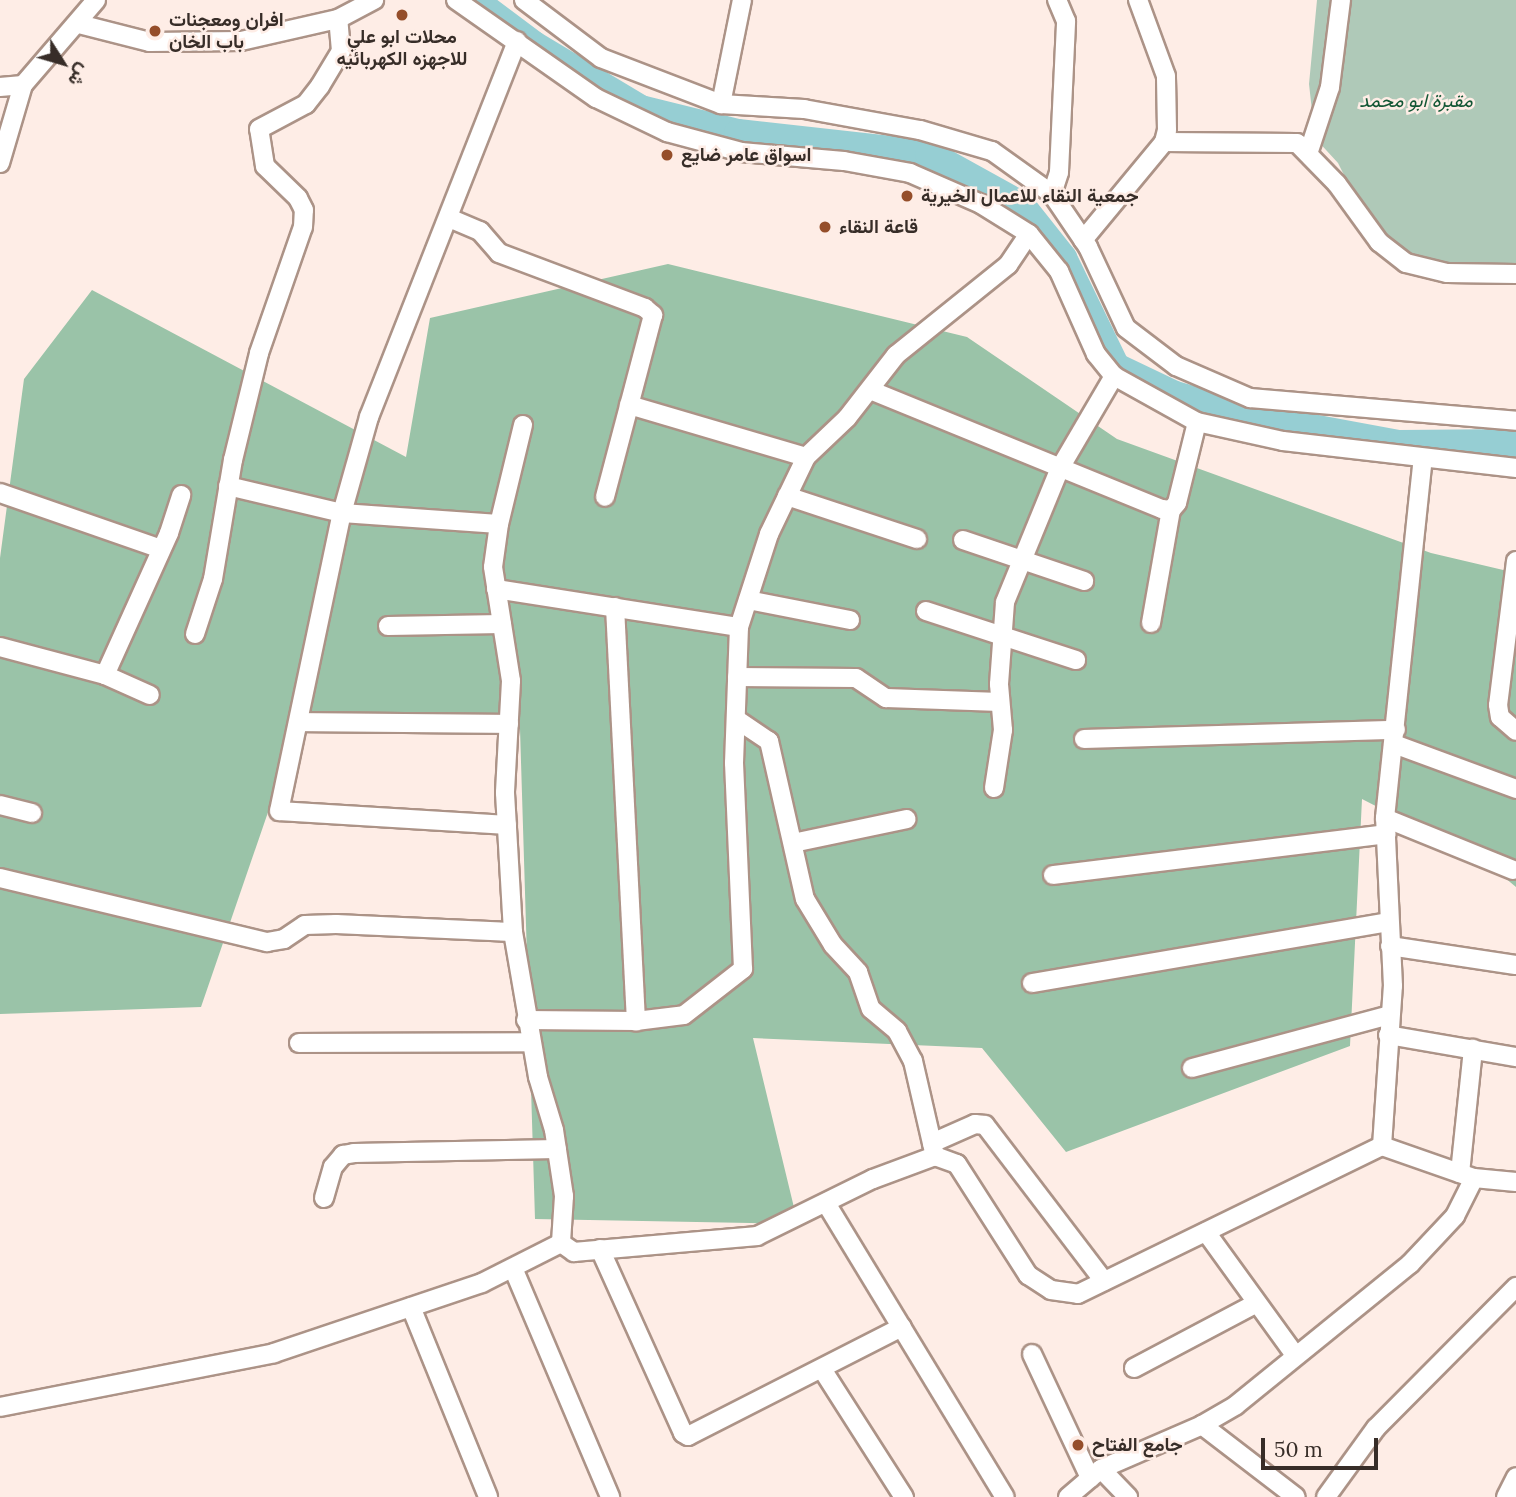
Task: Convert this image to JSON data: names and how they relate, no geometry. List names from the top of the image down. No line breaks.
{"parks":["مقبرة ابو محمد"],"places":["محلات ابو علي للاجهزه الكهربائيه","افران ومعجنات باب الخان","اسواق عامر ضايع","جمعية النقاء للاعمال الخيرية","قاعة النقاء","جامع الفتاح"],"scale_bar":"50 m","north":"bottom right"}
